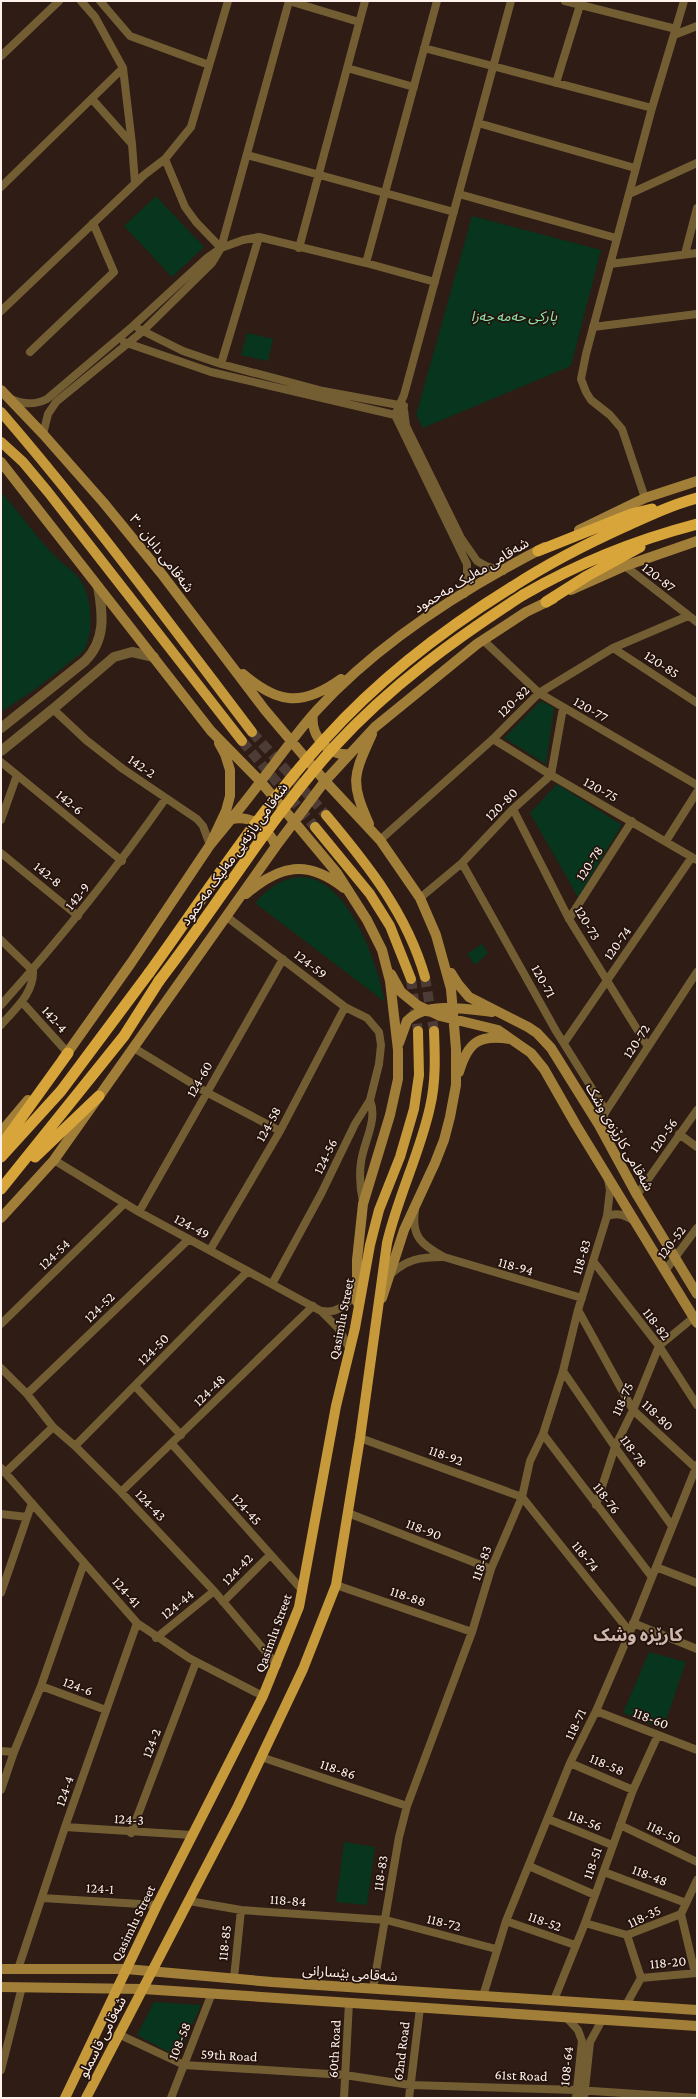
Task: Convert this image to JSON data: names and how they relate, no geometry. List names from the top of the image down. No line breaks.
{"streets":{"highway":["شەقامی بازنەیی مەلیک مەحمود"],"main road":["شەقامی دابان ٣٠","شەقامی مەلیک مەحمود","شەقامی کارێزەی وشک","Qasimlu Street","شەقامی بێسارانی","شەقامی قاسملو"],"street":["120-87","120-85","120-82","120-77","142-2","120-75","142-6","120-80","120-78","142-8","142-9","120-73","120-74","124-59","120-71","142-4","120-72","124-60","124-58","120-56","124-56","124-49","120-52","124-54","118-83","118-94","124-52","118-82","124-50","124-48","118-75","118-80","118-78","118-92","118-76","124-43","124-45","118-90","118-74","124-42","124-41","118-88","124-44","124-6","118-60","118-71","124-2","118-58","118-86","124-4","124-3","118-56","118-50","118-51","118-48","124-1","118-84","118-35","118-52","118-72","118-85","118-20","108-58","60th Road","62nd Road","59th Road","108-64","61st Road"]},"crossings":[["شەقامی دابان ٣٠","شەقامی مەلیک مەحمود"],["شەقامی دابان ٣٠","120-82"],["شەقامی دابان ٣٠","120-80"],["شەقامی دابان ٣٠","شەقامی کارێزەی وشک"],["شەقامی مەلیک مەحمود","142-2"],["120-87","120-82"],["120-85","120-82"],["120-82","120-77"],["120-82","120-75"],["142-2","142-9"],["120-75","120-80"],["120-75","120-78"],["120-75","120-74"],["142-6","142-9"],["120-80","120-73"],["120-80","120-71"],["120-78","120-73"],["142-8","142-9"],["120-73","120-74"],["120-73","120-72"],["120-74","120-71"],["124-59","124-60"],["124-59","124-58"],["124-59","124-56"],["120-71","120-72"],["120-72","شەقامی کارێزەی وشک"],["124-60","124-49"],["124-58","124-49"],["120-56","شەقامی کارێزەی وشک"],["شەقامی کارێزەی وشک","120-52"],["شەقامی کارێزەی وشک","118-83"],["شەقامی کارێزەی وشک","118-75"],["124-56","124-49"],["124-49","124-54"],["124-49","124-52"],["124-49","Qasimlu Street"],["124-49","124-50"],["124-49","124-48"],["118-83","118-94"],["118-83","118-82"],["118-83","118-80"],["118-83","118-78"],["118-83","118-92"],["118-83","118-76"],["118-83","118-90"],["118-83","118-74"],["118-83","118-88"],["118-83","118-86"],["118-83","118-84"],["118-83","118-72"],["118-83","شەقامی بێسارانی"],["124-52","124-43"],["Qasimlu Street","124-43"],["Qasimlu Street","124-45"],["Qasimlu Street","124-41"],["Qasimlu Street","124-3"],["Qasimlu Street","124-1"],["Qasimlu Street","شەقامی بێسارانی"],["Qasimlu Street","شەقامی قاسملو"],["118-82","118-75"],["124-50","124-43"],["124-48","124-43"],["124-48","124-45"],["118-75","118-80"],["118-75","118-78"],["118-75","118-76"],["118-80","118-71"],["118-78","118-71"],["118-92","118-74"],["118-76","118-71"],["124-43","124-42"],["124-43","124-44"],["124-45","124-42"],["118-74","118-71"],["124-41","124-44"],["124-41","124-2"],["124-41","124-4"],["124-6","124-4"],["118-60","118-71"],["118-60","118-51"],["118-71","118-58"],["118-71","118-56"],["118-71","118-52"],["118-71","118-72"],["118-71","شەقامی بێسارانی"],["124-2","124-3"],["118-58","118-51"],["124-4","124-3"],["124-4","124-1"],["124-4","شەقامی بێسارانی"],["118-56","118-51"],["118-50","118-51"],["118-51","118-48"],["118-51","118-52"],["118-51","شەقامی بێسارانی"],["118-48","118-35"],["118-84","118-72"],["118-84","118-85"],["118-35","118-20"],["118-85","شەقامی بێسارانی"],["شەقامی بێسارانی","شەقامی قاسملو"],["شەقامی بێسارانی","108-58"],["شەقامی بێسارانی","60th Road"],["شەقامی بێسارانی","62nd Road"],["شەقامی بێسارانی","108-64"],["شەقامی قاسملو","59th Road"],["108-58","59th Road"],["60th Road","59th Road"],["60th Road","61st Road"],["62nd Road","61st Road"],["59th Road","61st Road"],["108-64","61st Road"]],"districts":["کارێزە وشک"],"parks":["پارکی حەمە جەزا"]}
